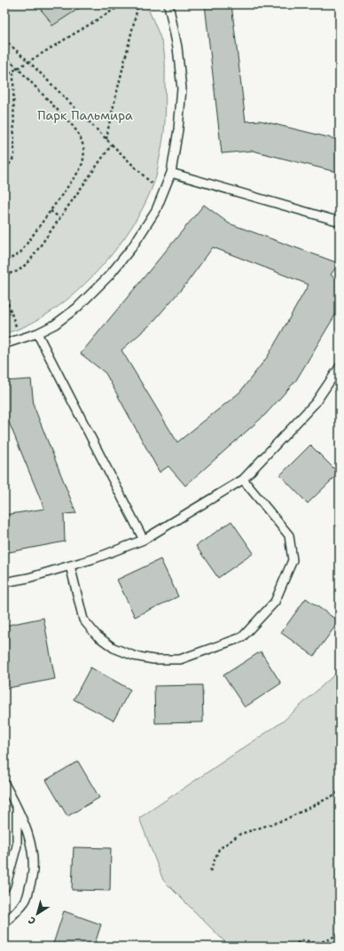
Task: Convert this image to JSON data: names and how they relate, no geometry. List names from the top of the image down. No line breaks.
{"parks":["Парк Пальмира"],"north":"bottom left"}
